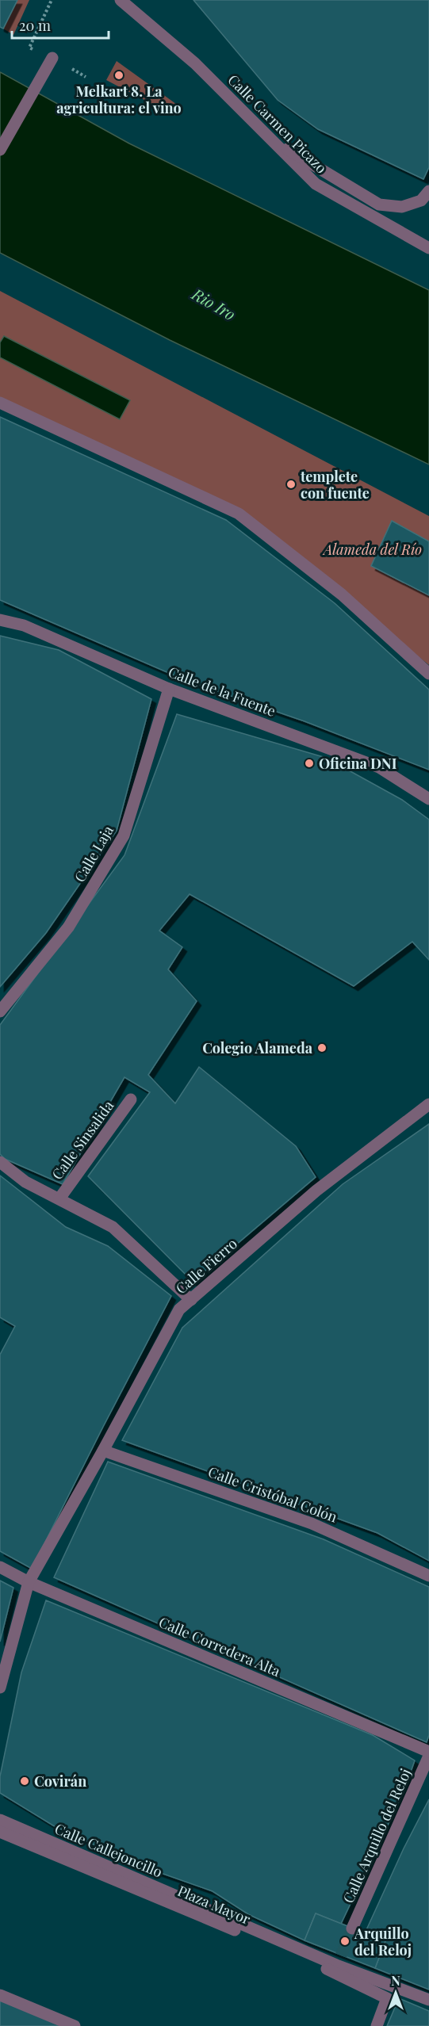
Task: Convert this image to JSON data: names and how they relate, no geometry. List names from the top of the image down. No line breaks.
{"streets":{"street":["Calle Carmen Picazo","Calle de la Fuente","Calle Laja","Calle Sinsalida","Calle Fierro","Calle Cristóbal Colón","Calle Corredera Alta","Calle Arquillo del Reloj","Calle Callejoncillo","Plaza Mayor"]},"crossings":[["Calle de la Fuente","Calle Laja"],["Calle Fierro","Calle Cristóbal Colón"],["Calle Fierro","Calle Corredera Alta"]],"water":["Rio Iro"],"parks":["Alameda del Río"],"places":["Melkart 8. La agricultura: el vino","templete con fuente","Oficina DNI","Colegio Alameda","Covirán","Arquillo del Reloj"],"scale_bar":"20 m","north":"top"}
